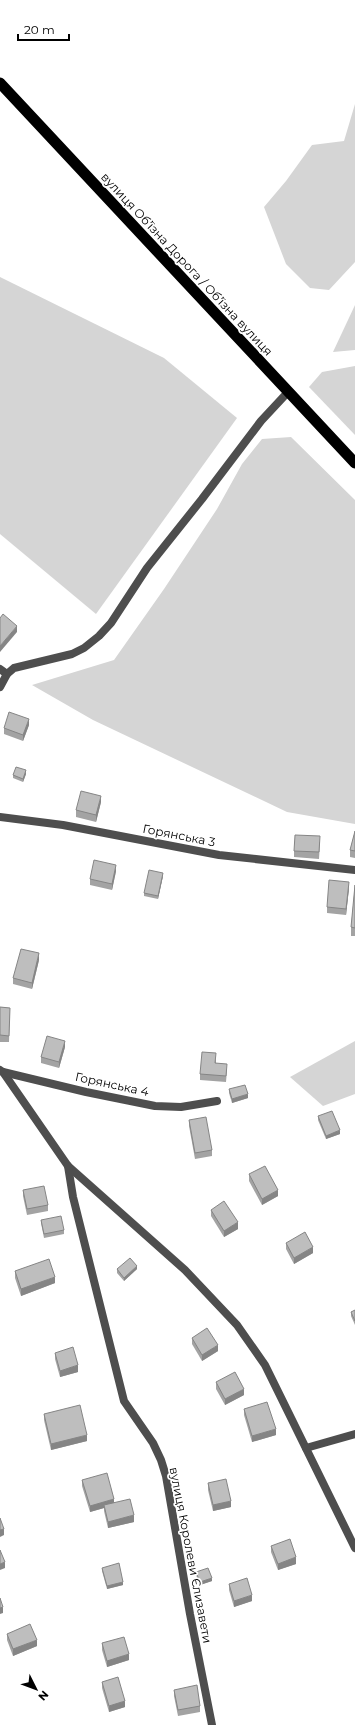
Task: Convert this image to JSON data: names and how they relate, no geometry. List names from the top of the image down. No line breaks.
{"streets":{"highway":["вулиця Обʼїзна Дорога / Обʼїзна вулиця"],"street":["Горянська 3","Горянська 4","вулиця Королеви Єлизавети"]},"scale_bar":"20 m","north":"bottom right"}
